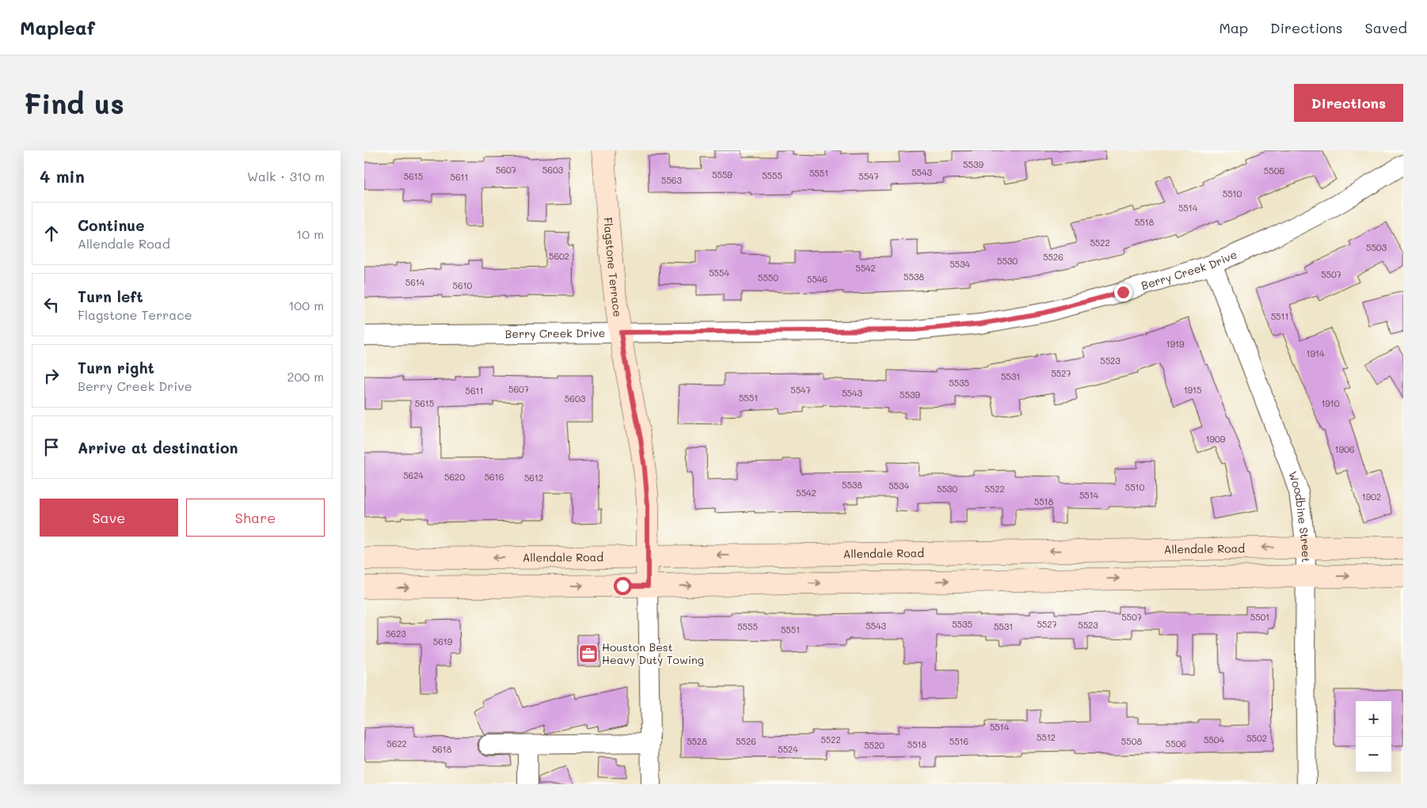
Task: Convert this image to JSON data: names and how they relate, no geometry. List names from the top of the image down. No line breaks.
{"streets":{"main road":["Flagstone Terrace","Allendale Road"],"street":["Berry Creek Drive","Woodbine Street"]},"crossings":[["Flagstone Terrace","Berry Creek Drive"],["Flagstone Terrace","Allendale Road"],["Berry Creek Drive","Woodbine Street"],["Woodbine Street","Allendale Road"]],"places":{"office":["Houston Best Heavy Duty Towing"]},"house_numbers":["5539","5607","5603","5506","5543","5551","5559","5555","5615","5547","5611","5563","5510","5514","5518","5522","5503","5602","5526","5530","5534","5542","5554","5507","5538","5550","5546","5614","5610","5511","1919","1914","5523","5527","5531","5535","5607","5547","1915","5611","5543","5539","5551","5603","5615","1910","1909","1906","5624","5620","5616","5612","5538","5534","5510","5530","5522","5542","5514","1902","5518","5507","5501","5535","5527","5523","5543","5555","5531","5551","5623","5619","5514","5512","5502","5522","5504","5528","5526","5516","5508","5622","5506","5518","5520","5618","5524"],"page":{"header":"Mapleaf","nav":["Map","Directions","Saved"],"buttons":["Directions",["Save","Share"]],"title":"Find us","heading":["4 min","Walk · 310 m"],"list":[["Continue","Allendale Road","10 m"],["Turn left","Flagstone Terrace","100 m"],["Turn right","Berry Creek Drive","200 m"],"Arrive at destination"],"map_buttons":["+","−"]}}
